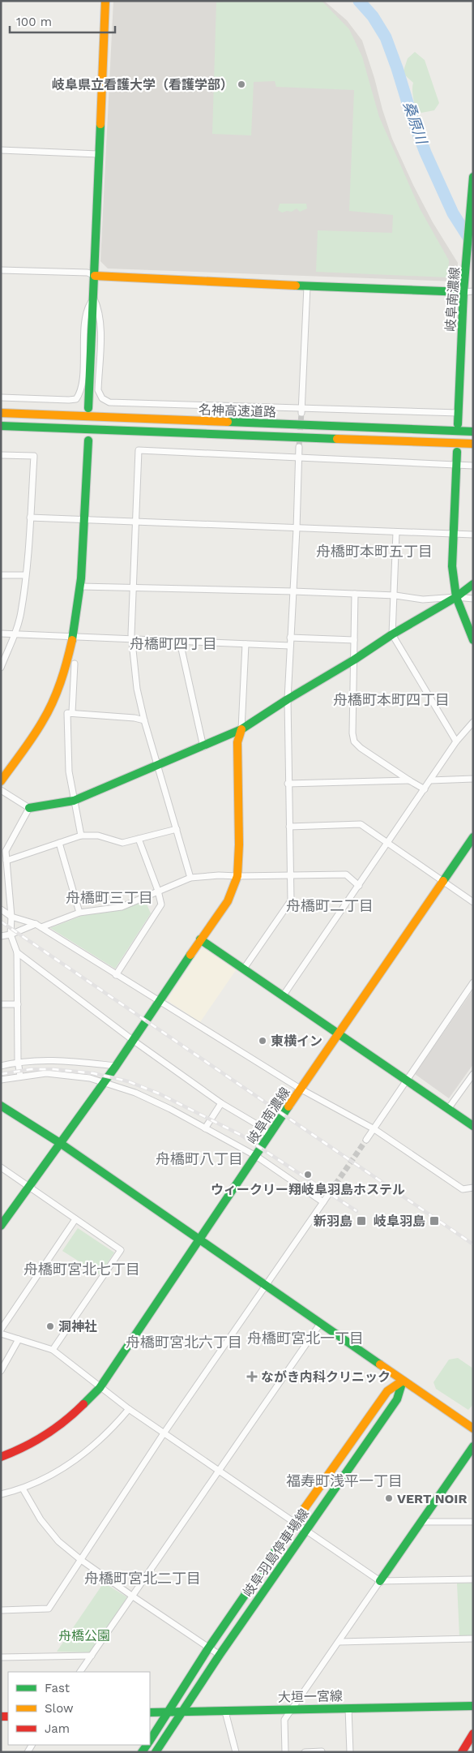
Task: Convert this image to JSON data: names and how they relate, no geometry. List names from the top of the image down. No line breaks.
{"streets":{"main road":["岐阜南濃線","名神高速道路","岐阜羽島停車場線","大垣一宮線"]},"crossings":[["岐阜羽島停車場線","大垣一宮線"]],"districts":["舟橋町本町五丁目","舟橋町四丁目","舟橋町本町四丁目","舟橋町三丁目","舟橋町二丁目","舟橋町八丁目","舟橋町宮北七丁目","舟橋町宮北一丁目","舟橋町宮北六丁目","福寿町浅平一丁目","舟橋町宮北二丁目"],"water":["桑原川"],"parks":["舟橋公園"],"places":{"other":["岐阜県立看護大学（看護学部）","東横イン","ウィークリー翔岐阜羽島ホステル","洞神社","VERT NOIR"],"transit":["新羽島","岐阜羽島"],"health":["ながき内科クリニック"]},"legend":["Fast","Slow","Jam"],"scale_bar":"100 m"}
